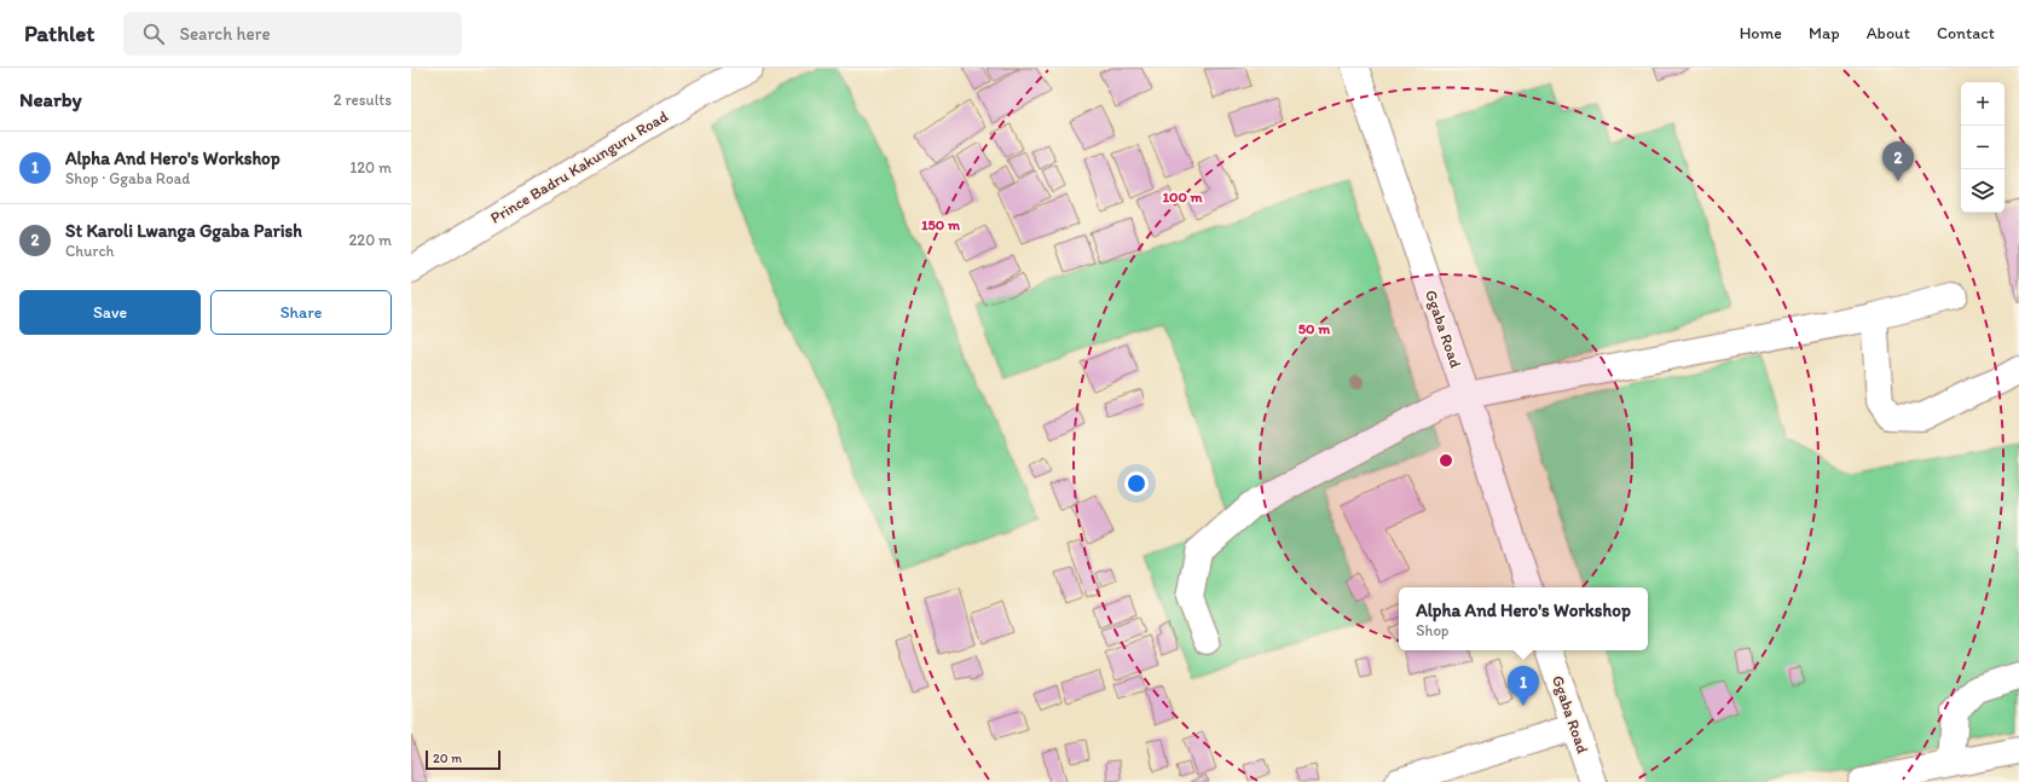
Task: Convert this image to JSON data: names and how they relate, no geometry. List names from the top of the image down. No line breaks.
{"streets":{"street":["Prince Badru Kakunguru Road","Ggaba Road"]},"scale_bar":"20 m","page":{"header":"Pathlet","search":"Search here","nav":["Home","Map","About","Contact"],"heading":["Nearby","2 results"],"map_buttons":["+","−"],"list":[{"mark":"1","name":"Alpha And Hero's Workshop","note":"Shop · Ggaba Road","value":"120 m"},{"mark":"2","name":"St Karoli Lwanga Ggaba Parish","note":"Church","value":"220 m"}],"pins":["2","1"],"buttons":["Save","Share"],"popup":["Alpha And Hero's Workshop","Shop"],"scale":"20 m"},"rings":["100 m","150 m","50 m"]}
